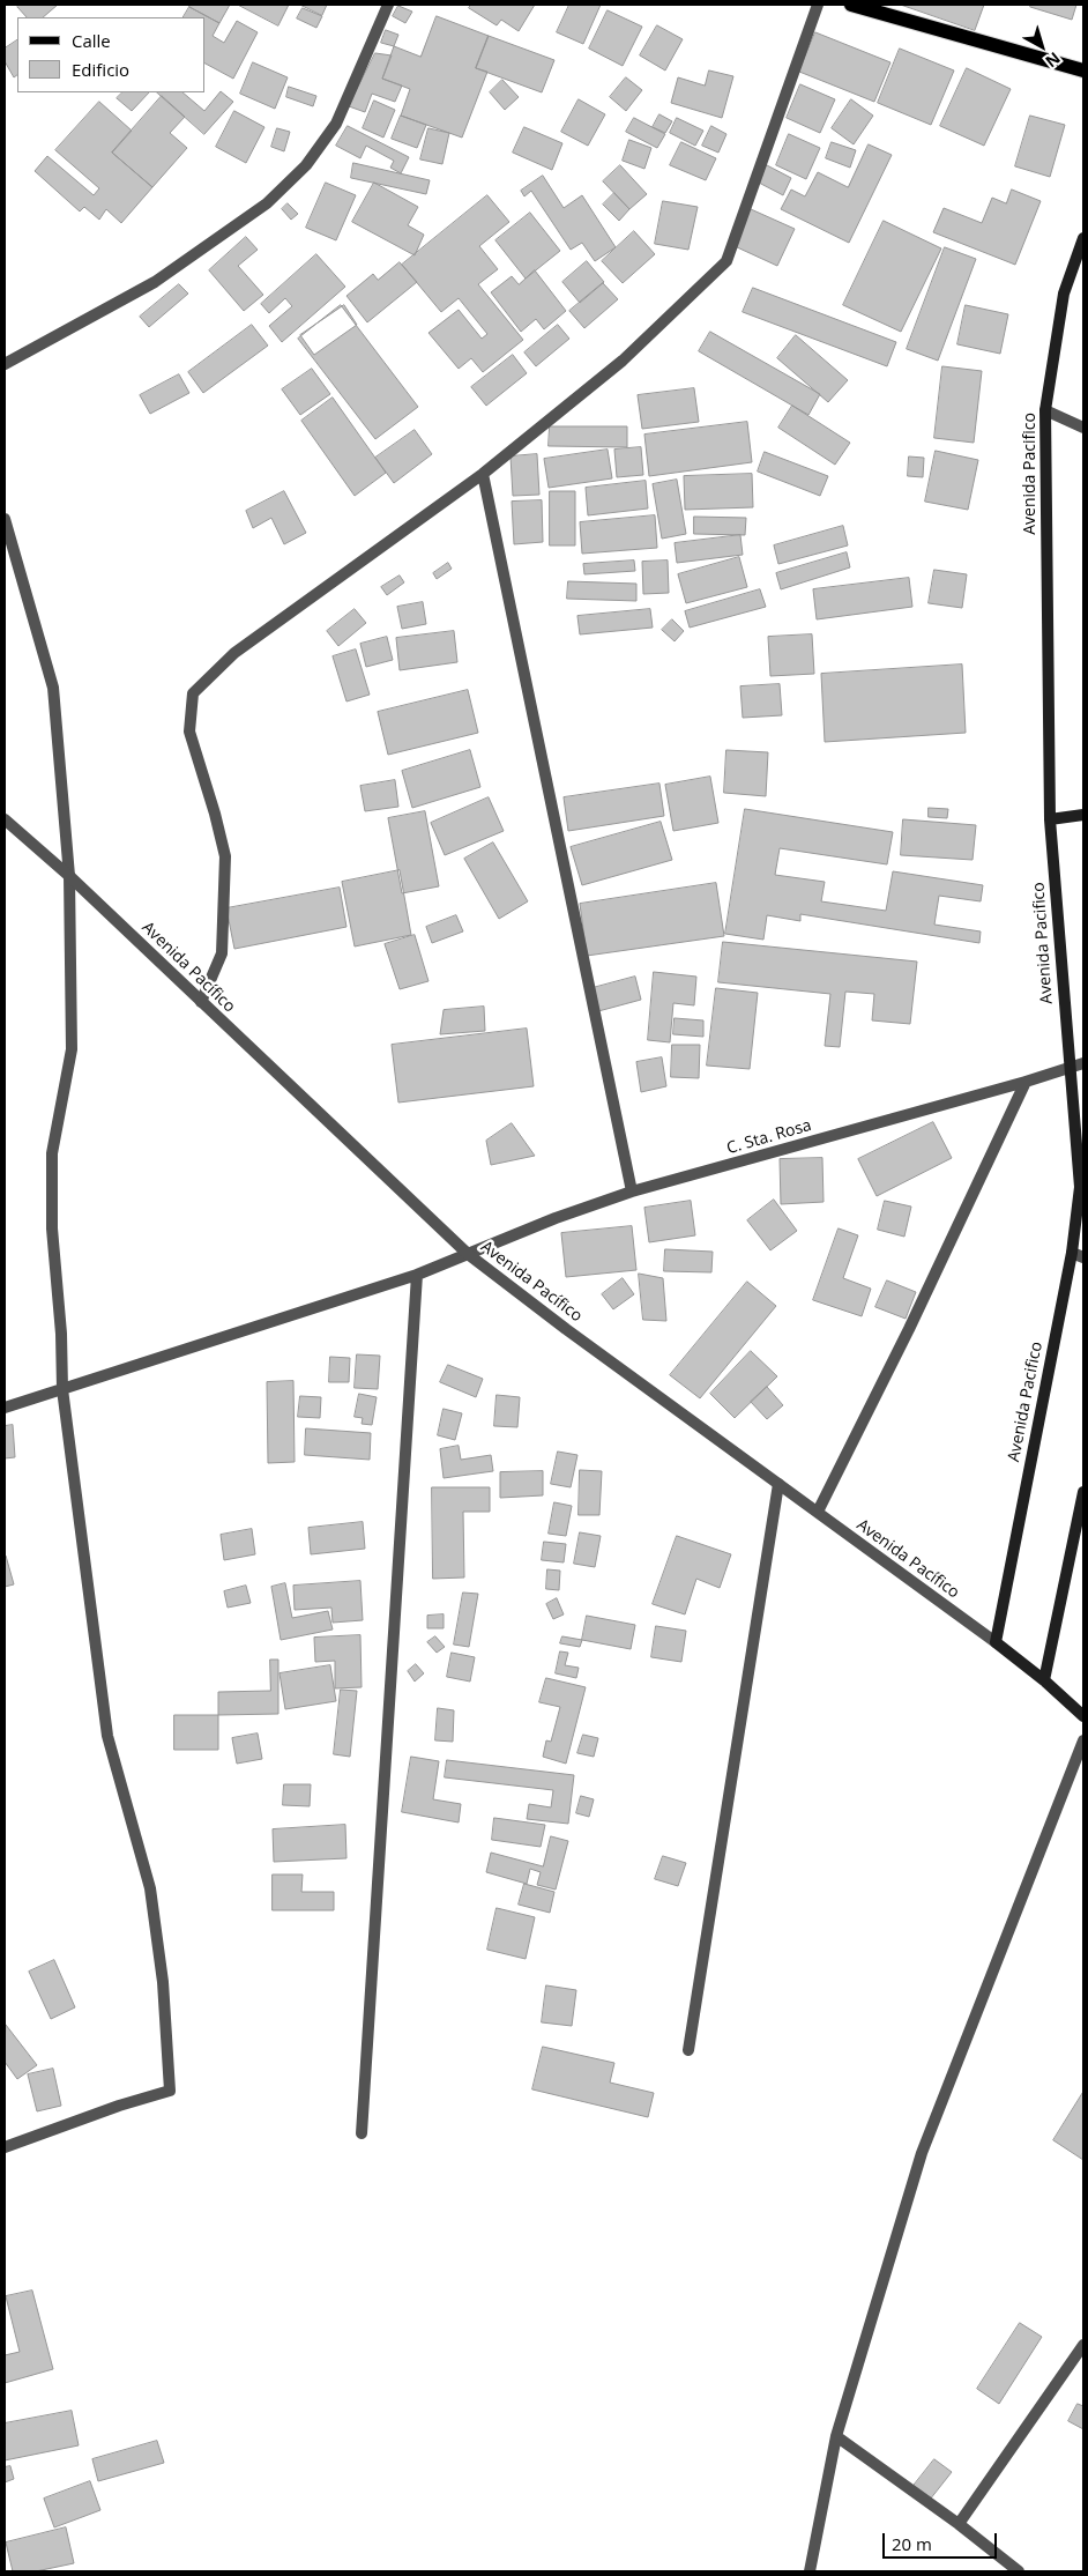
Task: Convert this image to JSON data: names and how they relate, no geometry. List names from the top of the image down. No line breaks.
{"streets":{"main road":["Avenida Pacifico","Avenida Pacífico"],"street":["C. Sta. Rosa"]},"crossings":[["Avenida Pacifico","Avenida Pacífico"],["Avenida Pacifico","C. Sta. Rosa"],["Avenida Pacífico","C. Sta. Rosa"]],"legend":["Calle","Edificio"],"scale_bar":"20 m","north":"bottom right"}
